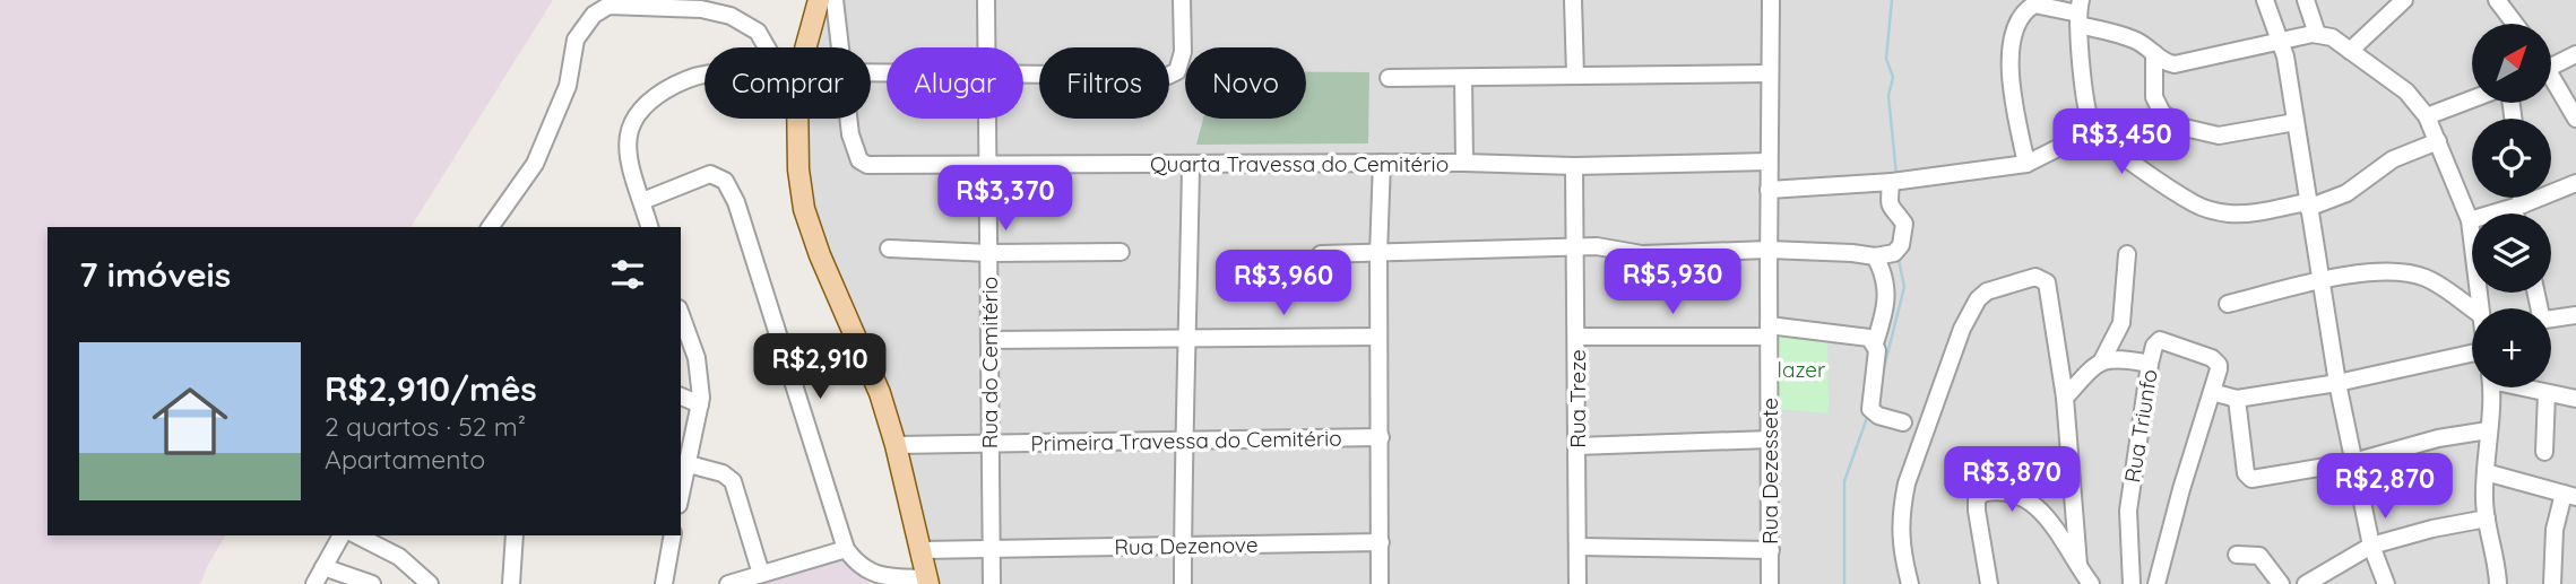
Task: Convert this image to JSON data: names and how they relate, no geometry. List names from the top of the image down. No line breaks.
{"streets":{"street":["Quarta Travessa do Cemitério","Rua do Cemitério","Rua Treze","Rua Triunfo","Primeira Travessa do Cemitério","Rua Dezessete","Rua Dezenove"]},"crossings":[["Quarta Travessa do Cemitério","Rua do Cemitério"],["Quarta Travessa do Cemitério","Rua Treze"],["Quarta Travessa do Cemitério","Rua Dezessete"],["Rua do Cemitério","Primeira Travessa do Cemitério"],["Rua do Cemitério","Rua Dezenove"]],"parks":["lazer"],"north":"top right","page":{"map_buttons":"+","chip":["Comprar","Alugar","Filtros","Novo"],"price":["R$3,450","R$3,370","R$5,930","R$3,960","R$2,910","R$3,870","R$2,870"],"heading":"7 imóveis","list":[{"name":"R$2,910/mês","note":"2 quartos · 52 m² · Apartamento"}]}}
